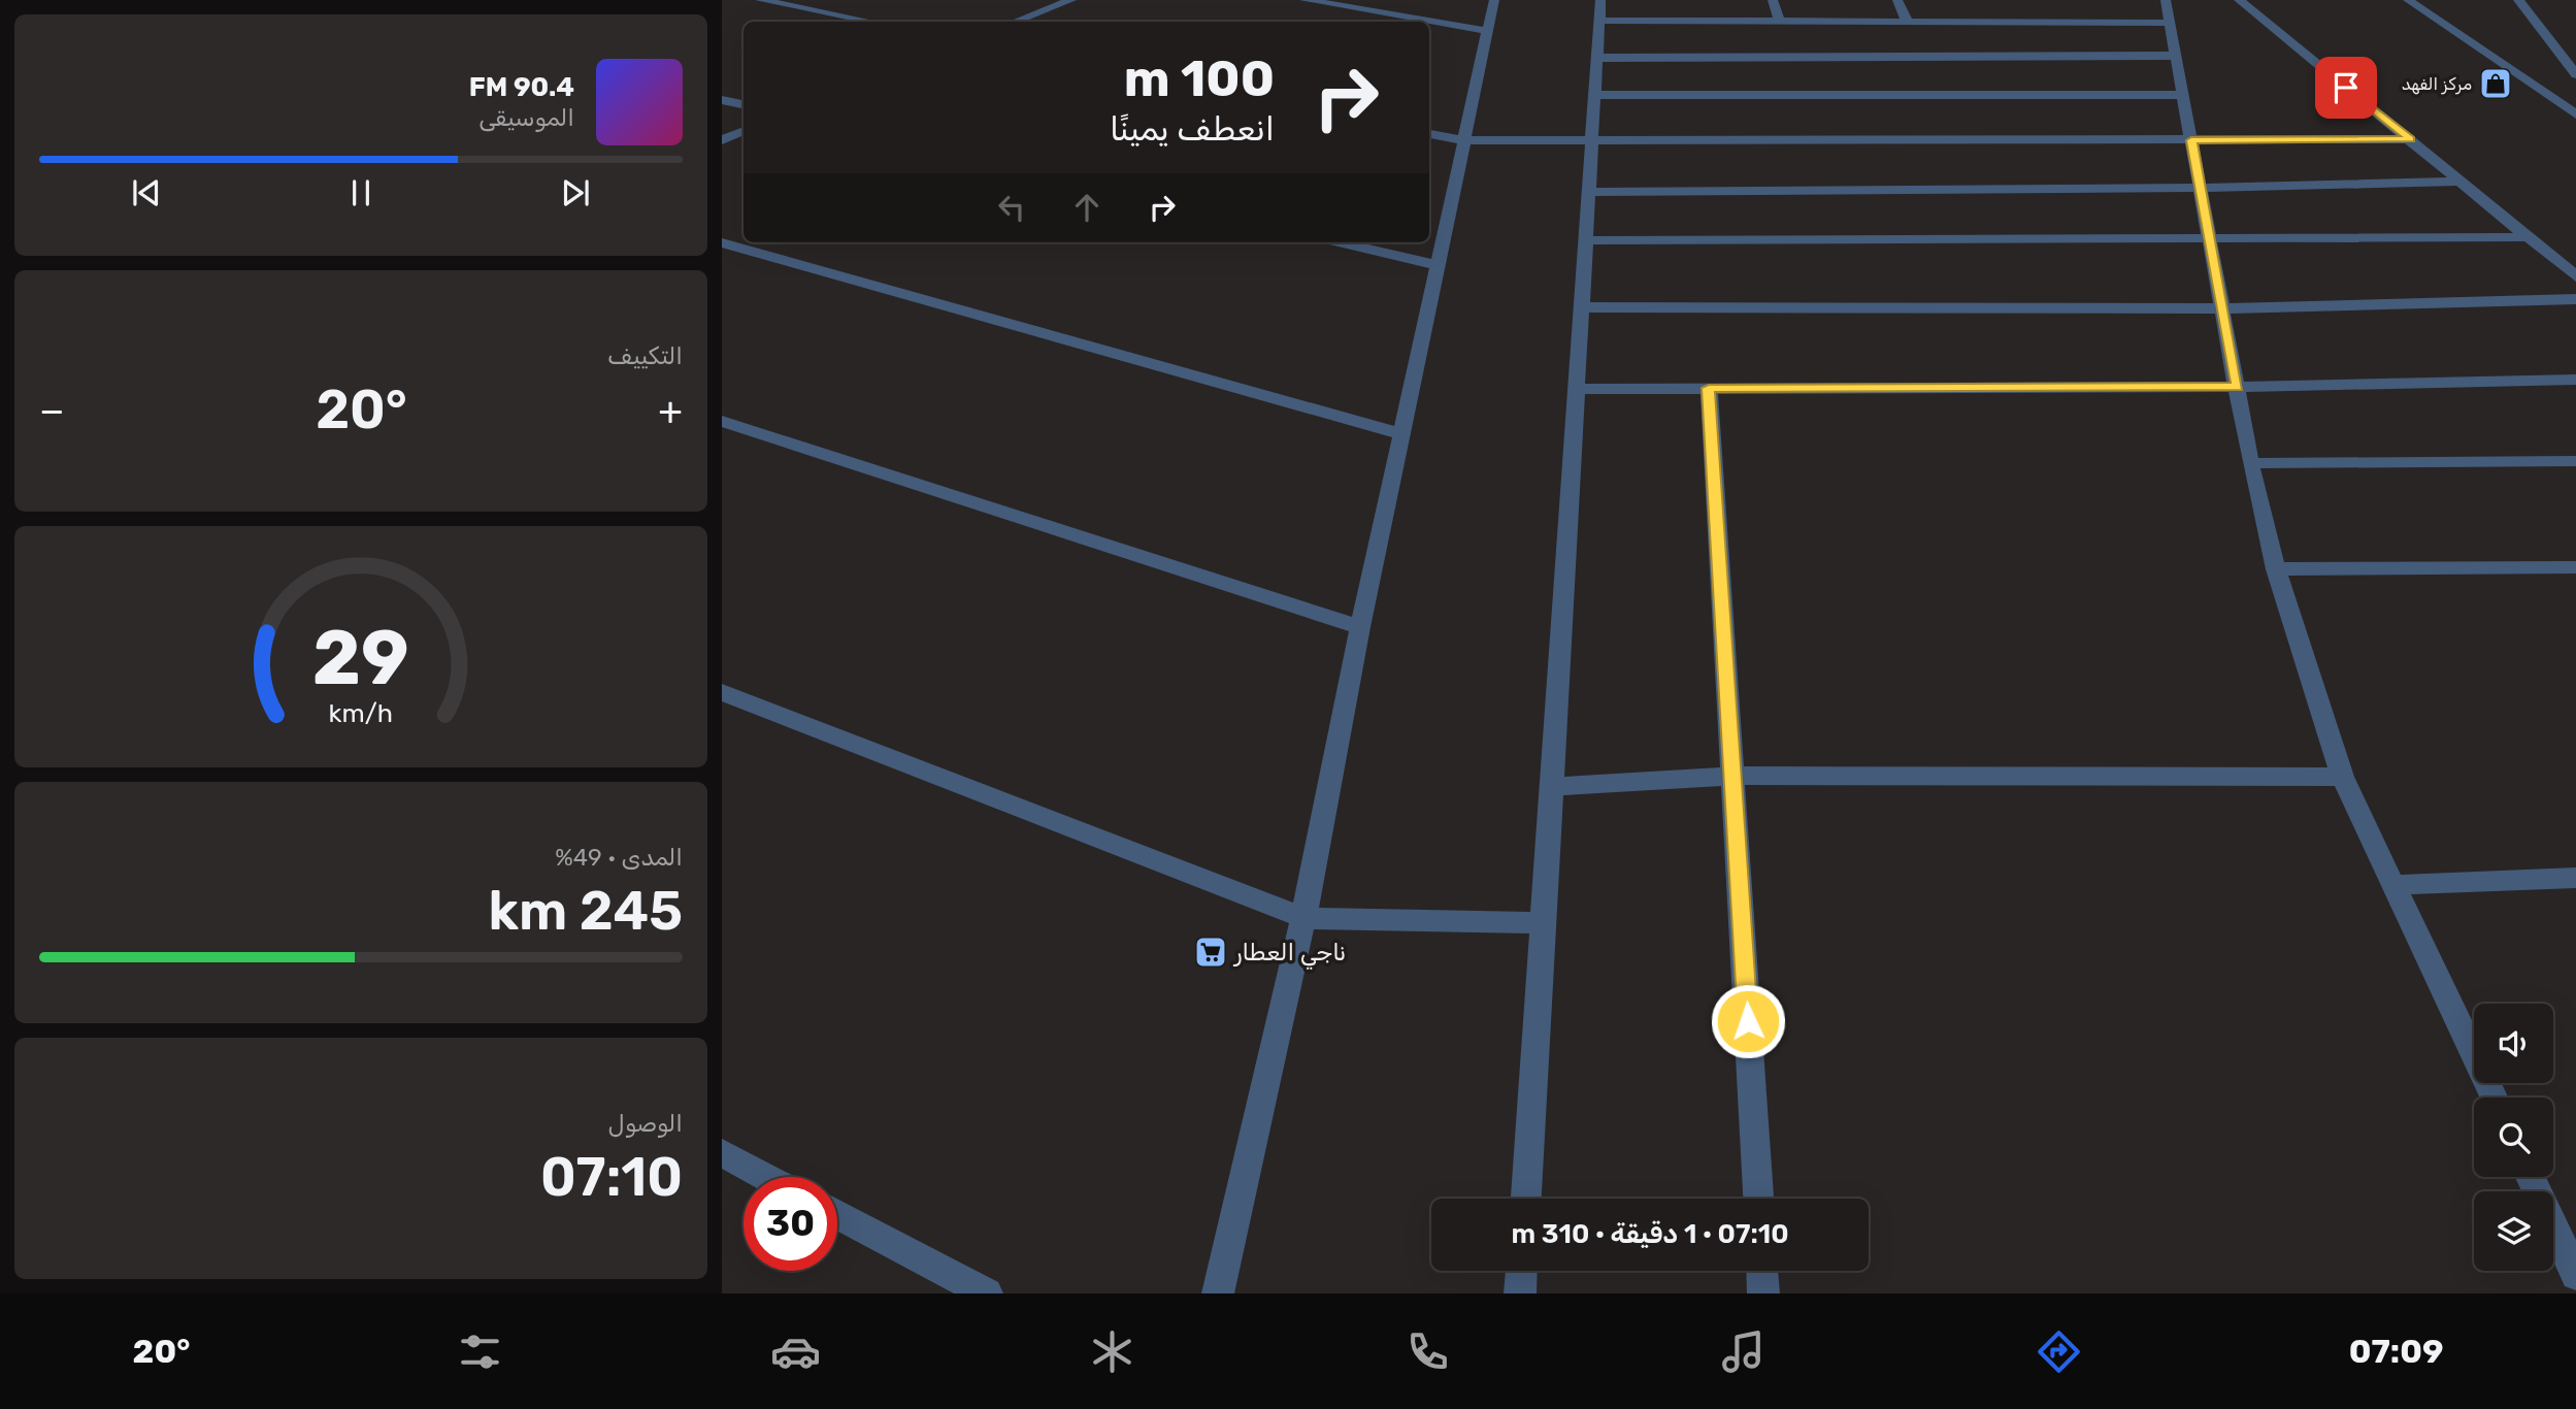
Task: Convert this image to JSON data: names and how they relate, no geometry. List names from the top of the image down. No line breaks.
{"places":{"shop":["مركز الفهد"],"supermarket":["ناجي العطار"]},"page":{"turn":["100 m","انعطف يمينًا"],"song":["90.4 FM","الموسيقى"],"tile":["التكييف",["المدى · 49%","245 km"],["الوصول","07:10"]],"heat":["−","20°","+"],"limit":"30","trip":"07:10 · 1 دقيقة · 310 m","tabs":["07:09","20°"],"gauge":["29","km/h"]}}
